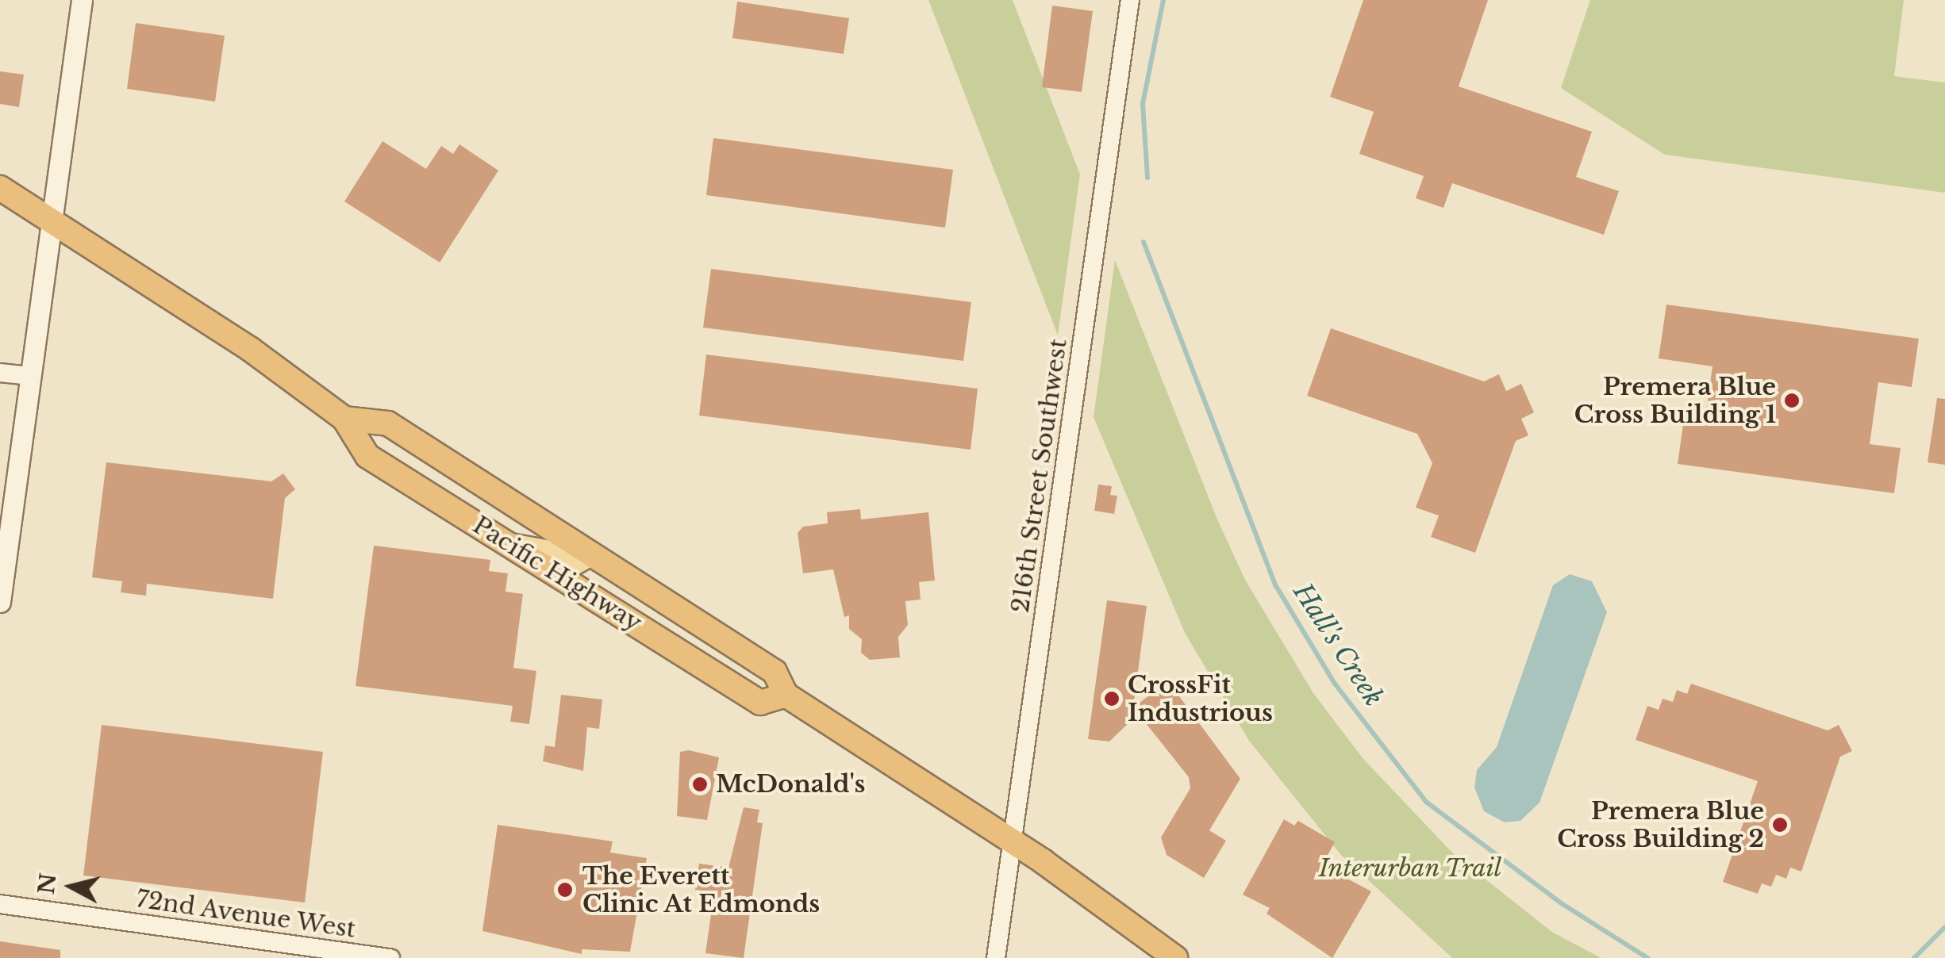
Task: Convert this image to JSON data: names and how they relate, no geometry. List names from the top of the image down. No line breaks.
{"streets":{"highway":["Pacific Highway"],"street":["216th Street Southwest","72nd Avenue West"]},"crossings":[["216th Street Southwest","Pacific Highway"]],"water":["Hall's Creek"],"parks":["Interurban Trail"],"places":["Premera Blue Cross Building 1","CrossFit Industrious","McDonald's","Premera Blue Cross Building 2","The Everett Clinic At Edmonds"],"north":"left"}
